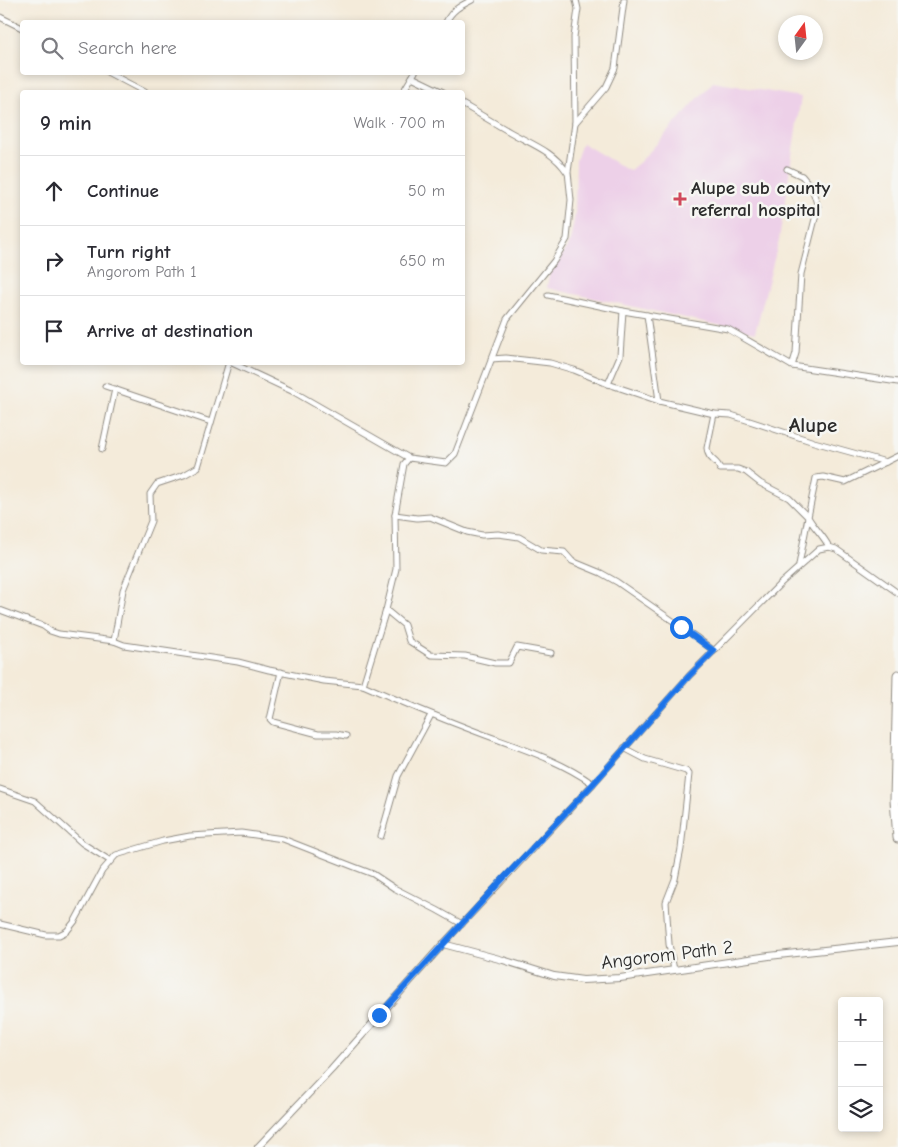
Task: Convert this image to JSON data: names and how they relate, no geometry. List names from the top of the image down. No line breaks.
{"streets":{"street":["Angorom Path 2"]},"districts":["Alupe"],"places":{"health":["Alupe sub county referral hospital"]},"north":"top","page":{"search":"Search here","heading":["9 min","Walk · 700 m"],"list":[["Continue","50 m"],["Turn right","Angorom Path 1","650 m"],"Arrive at destination"],"map_buttons":["+","−"]}}
